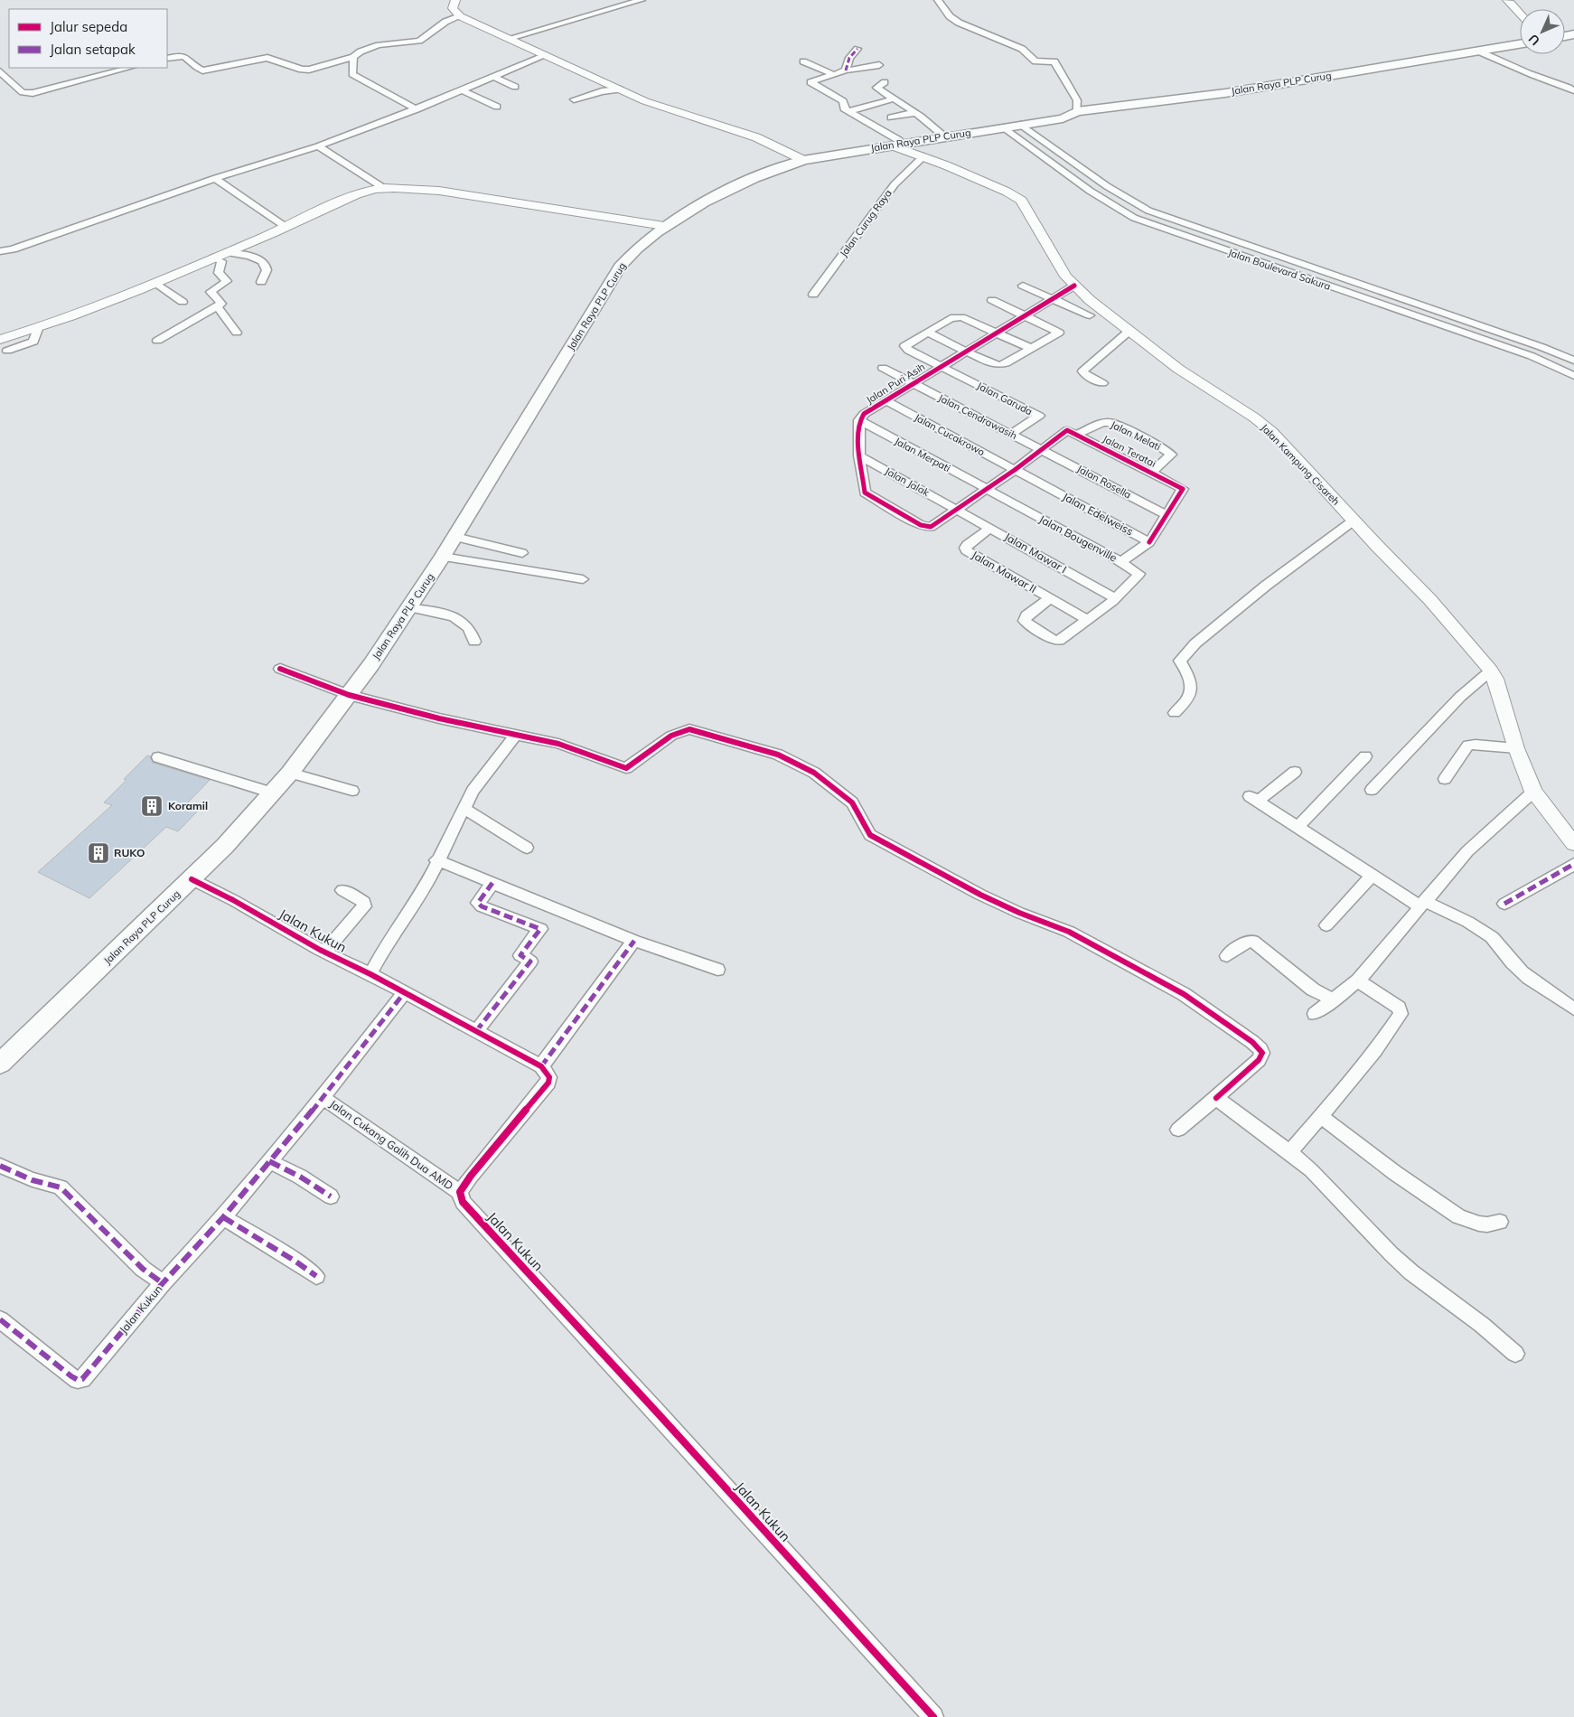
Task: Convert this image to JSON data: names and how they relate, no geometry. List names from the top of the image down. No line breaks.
{"streets":{"main road":["Jalan Raya PLP Curug"],"street":["Jalan Curug Raya","Jalan Boulevard Sakura","Jalan Puri Asih","Jalan Garuda","Jalan Cendrawasih","Jalan Cucakrowo","Jalan Melati","Jalan Teratai","Jalan Merpati","Jalan Kampung Cisareh","Jalan Jalak","Jalan Rosella","Jalan Edelweiss","Jalan Bougenville","Jalan Mawar I","Jalan Mawar II","Jalan Kukun","Jalan Cukang Galih Dua AMD"]},"crossings":[["Jalan Raya PLP Curug","Jalan Boulevard Sakura"],["Jalan Raya PLP Curug","Jalan Kampung Cisareh"],["Jalan Raya PLP Curug","Jalan Kukun"],["Jalan Curug Raya","Jalan Kampung Cisareh"],["Jalan Puri Asih","Jalan Garuda"],["Jalan Puri Asih","Jalan Cendrawasih"],["Jalan Puri Asih","Jalan Cucakrowo"],["Jalan Puri Asih","Jalan Merpati"],["Jalan Puri Asih","Jalan Kampung Cisareh"],["Jalan Garuda","Jalan Cendrawasih"],["Jalan Cendrawasih","Jalan Rosella"],["Jalan Cucakrowo","Jalan Edelweiss"],["Jalan Melati","Jalan Teratai"],["Jalan Teratai","Jalan Rosella"],["Jalan Merpati","Jalan Bougenville"],["Jalan Jalak","Jalan Mawar I"],["Jalan Edelweiss","Jalan Bougenville"],["Jalan Bougenville","Jalan Mawar I"],["Jalan Bougenville","Jalan Mawar II"],["Jalan Mawar I","Jalan Mawar II"],["Jalan Kukun","Jalan Cukang Galih Dua AMD"]],"places":{"building":["Koramil","RUKO"]},"legend":["Jalur sepeda","Jalan setapak"],"north":"bottom left"}
